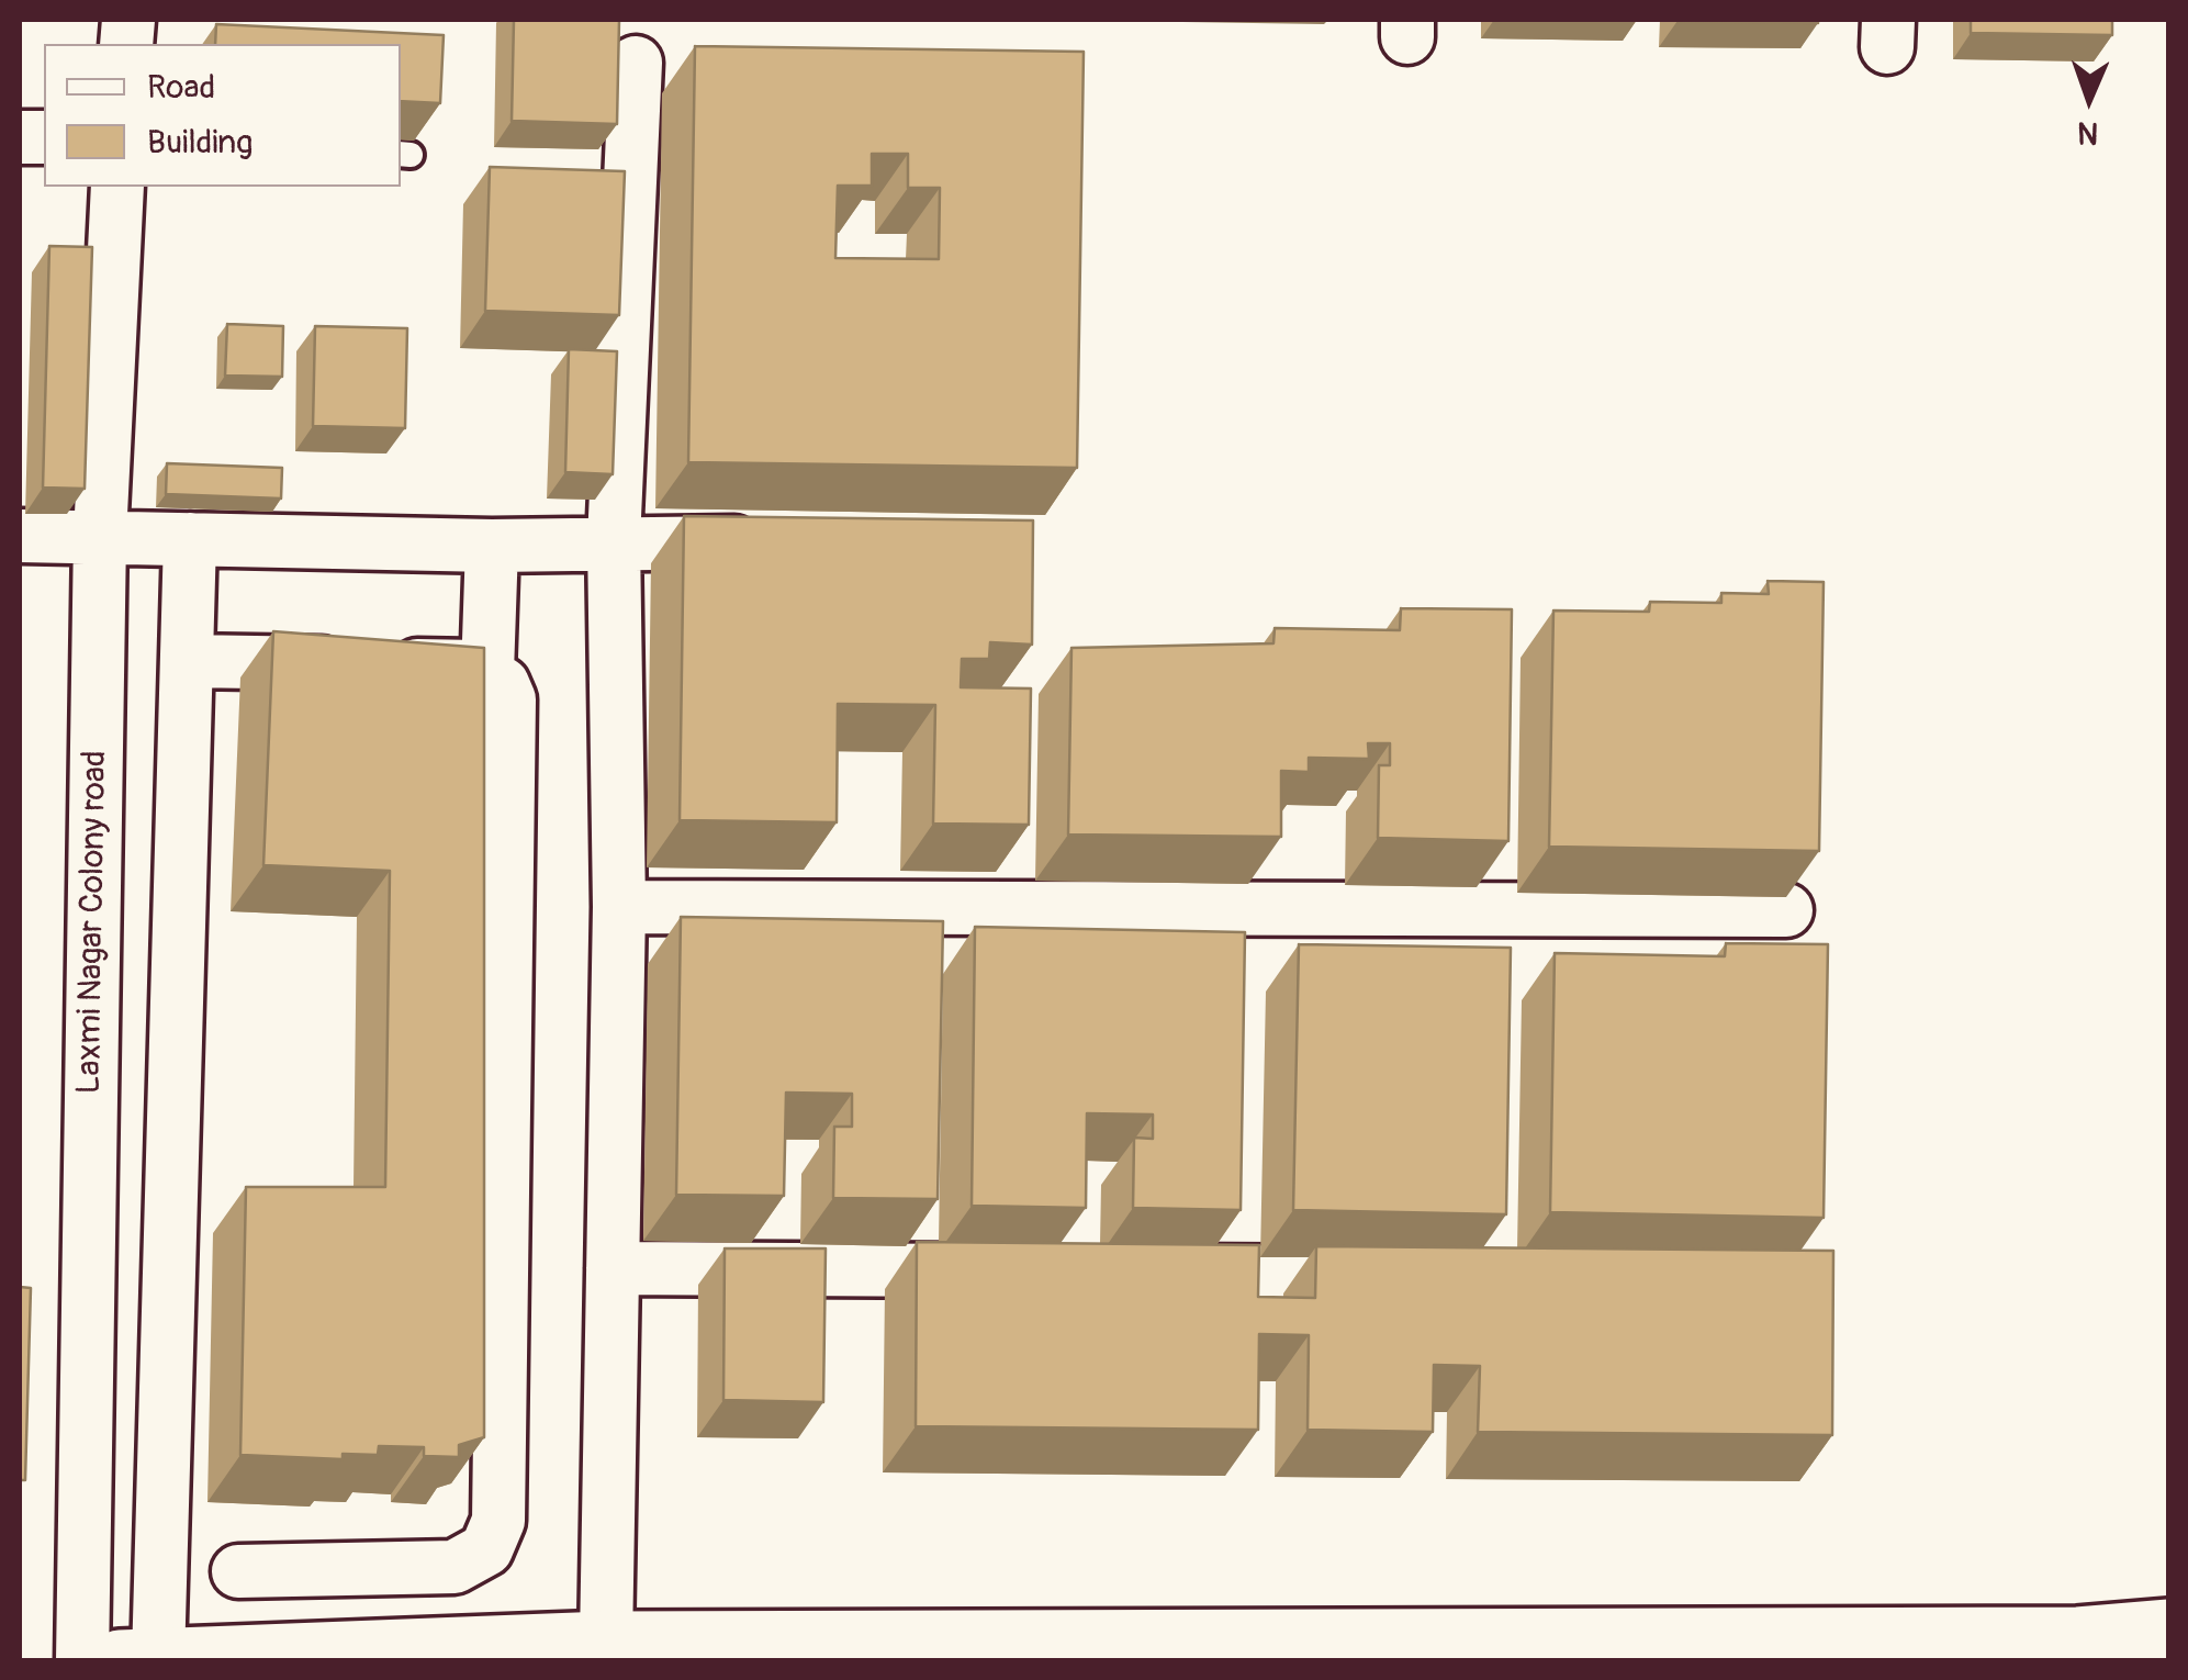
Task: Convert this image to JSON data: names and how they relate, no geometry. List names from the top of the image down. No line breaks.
{"streets":{"street":["Laxmi Nagar Colony road"]},"legend":["Road","Building"],"north":"bottom"}
